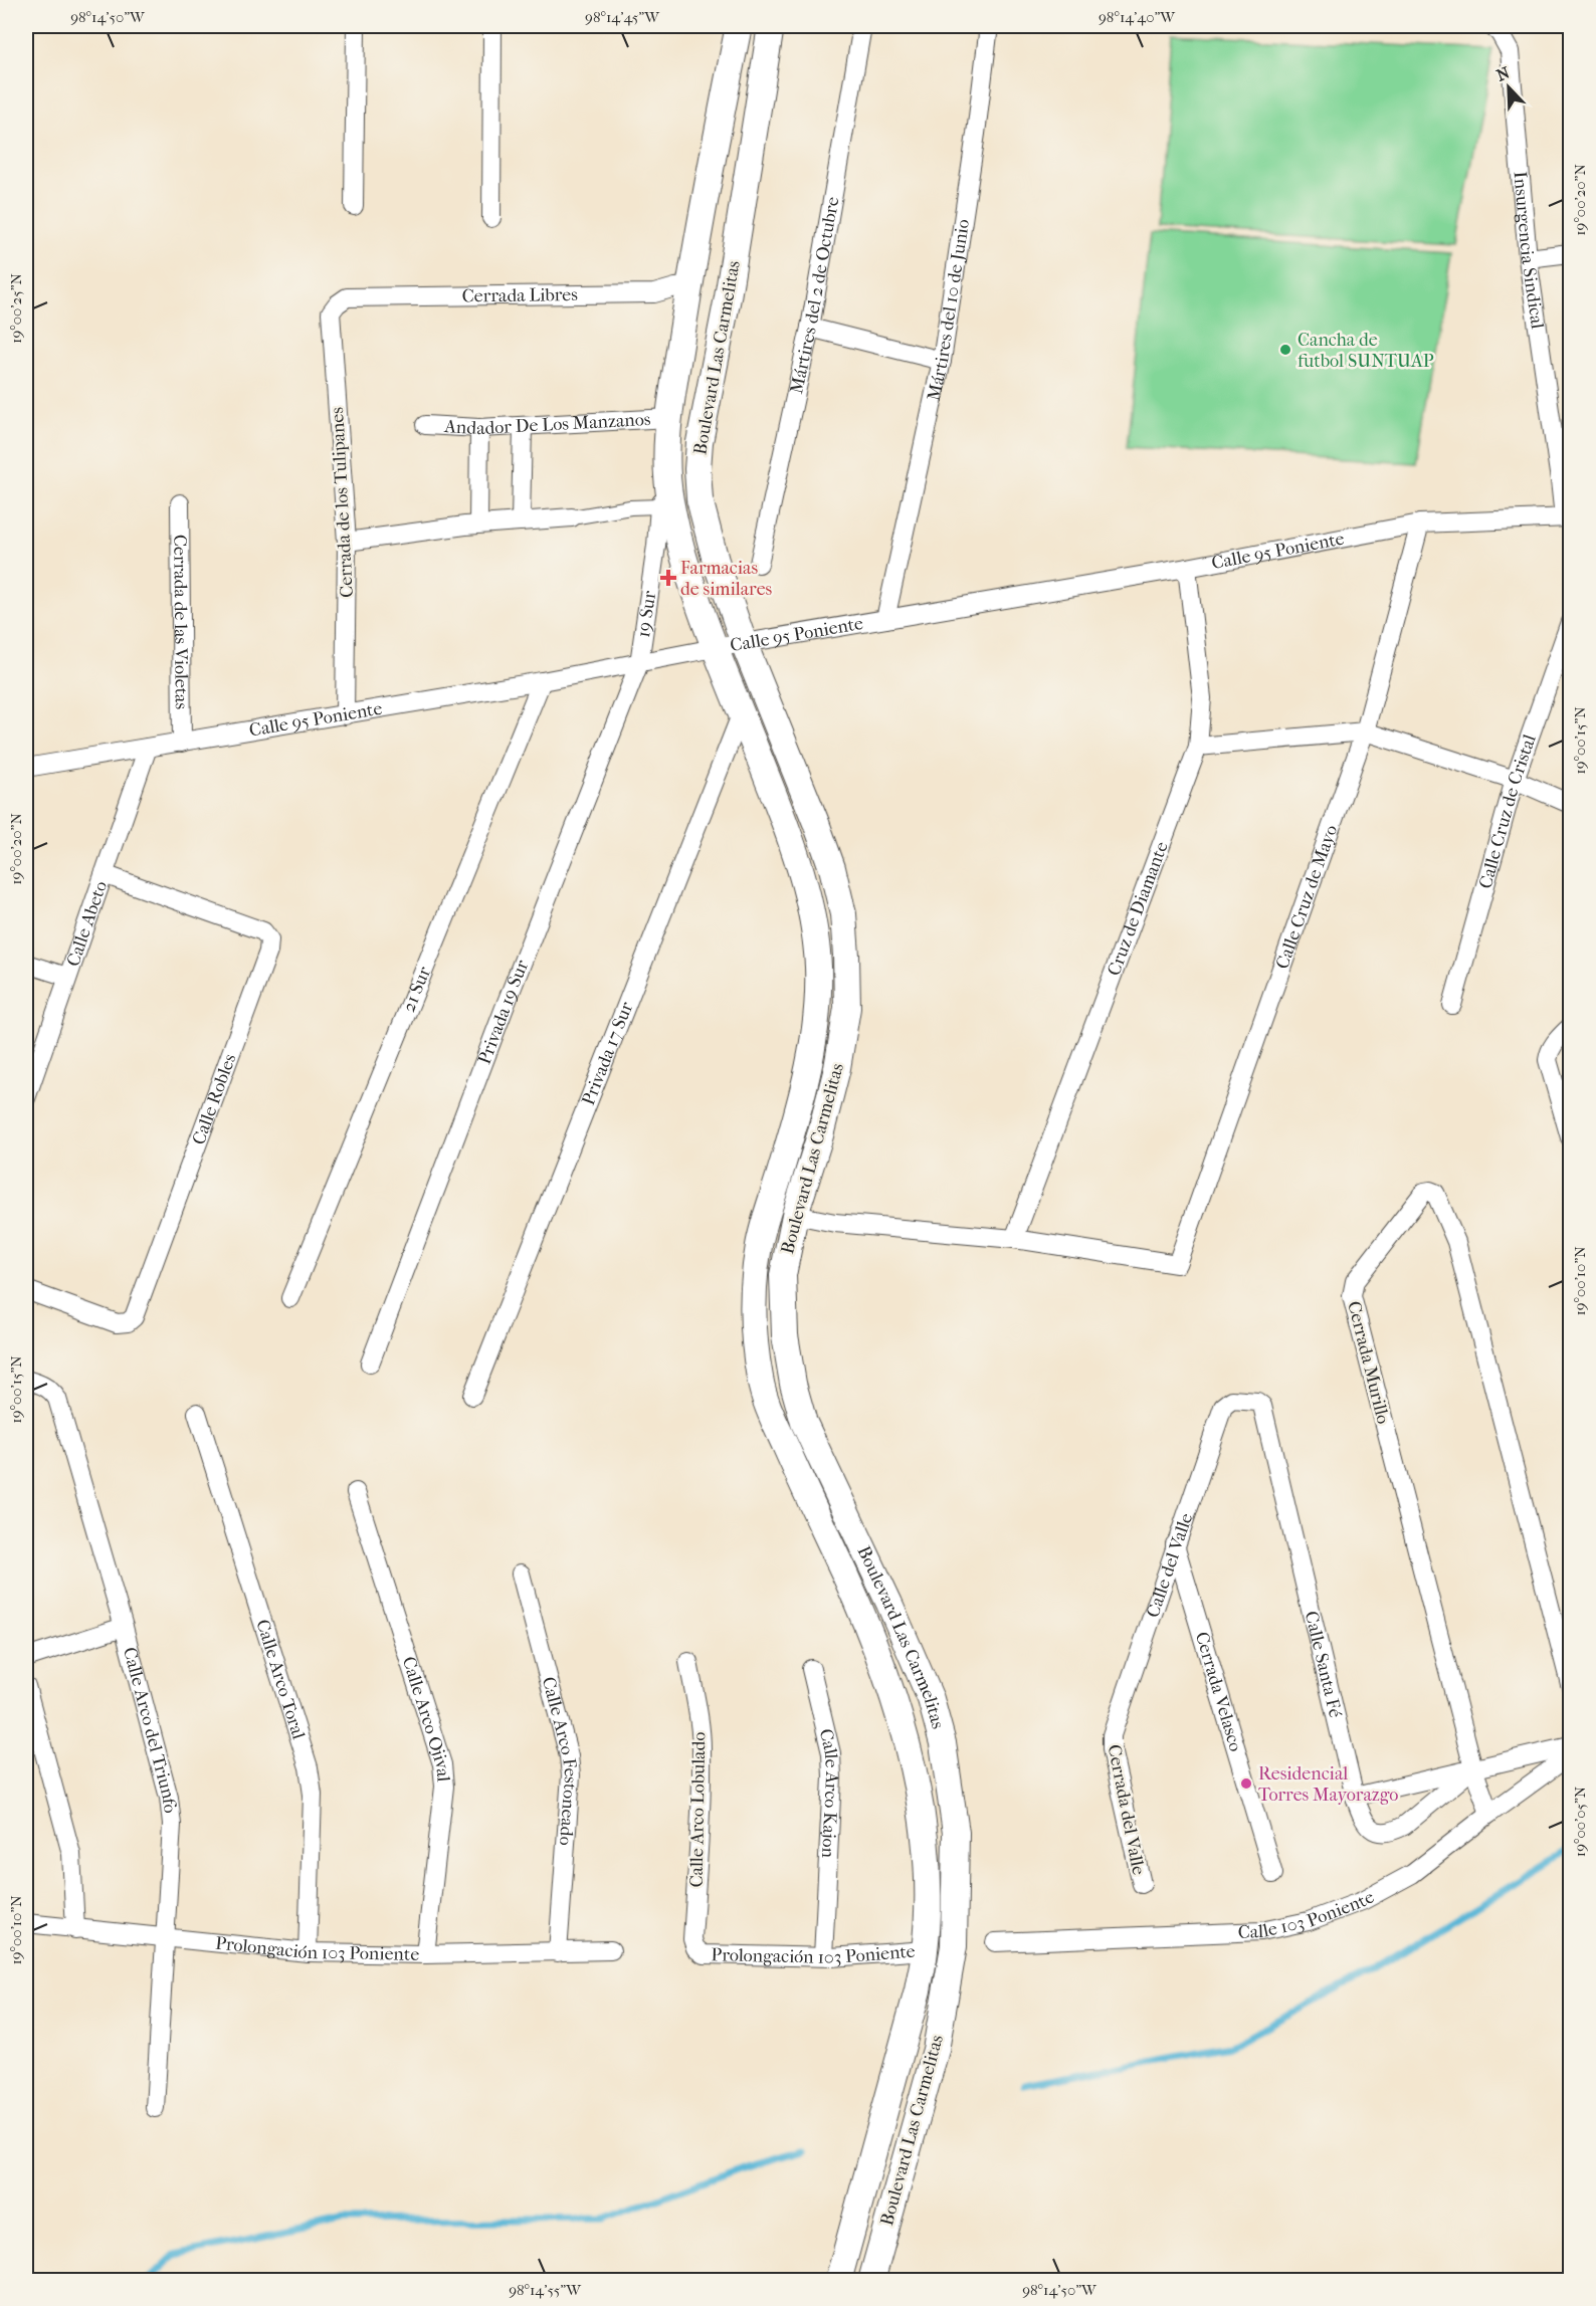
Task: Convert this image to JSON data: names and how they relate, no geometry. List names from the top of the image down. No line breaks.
{"streets":{"main road":["Boulevard Las Carmelitas"],"street":["Insurgencia Sindical","Cerrada Libres","Mártires del 2 de Octubre","Mártires del 10 de Junio","Andador De Los Manzanos","Cerrada de los Tulipanes","Calle 95 Poniente","19 Sur","Cerrada de las Violetas","Calle Cruz de Cristal","Calle Cruz de Mayo","Cruz de Diamante","Calle Abeto","21 Sur","Privada 19 Sur","Privada 17 Sur","Calle Robles","Cerrada Murillo","Calle del Valle","Calle Santa Fé","Calle Arco Toral","Cerrada Velasco","Calle Arco Ojival","Calle Arco del Triunfo","Calle Arco Festoneado","Calle Arco Kajon","Calle Arco Lobulado","Cerrada del Valle","Calle 103 Poniente","Prolongación 103 Poniente"]},"crossings":[["Insurgencia Sindical","Calle 95 Poniente"],["Cerrada Libres","Boulevard Las Carmelitas"],["Cerrada Libres","Cerrada de los Tulipanes"],["Mártires del 10 de Junio","Calle 95 Poniente"],["Boulevard Las Carmelitas","Andador De Los Manzanos"],["Boulevard Las Carmelitas","Calle 95 Poniente"],["Boulevard Las Carmelitas","19 Sur"],["Boulevard Las Carmelitas","Privada 17 Sur"],["Boulevard Las Carmelitas","Prolongación 103 Poniente"],["Cerrada de los Tulipanes","Calle 95 Poniente"],["Calle 95 Poniente","19 Sur"],["Calle 95 Poniente","Cerrada de las Violetas"],["Calle 95 Poniente","Calle Cruz de Mayo"],["Calle 95 Poniente","Cruz de Diamante"],["Calle 95 Poniente","Calle Abeto"],["Calle 95 Poniente","21 Sur"],["Calle 95 Poniente","Privada 19 Sur"],["19 Sur","Privada 19 Sur"],["Calle Cruz de Mayo","Cruz de Diamante"],["Calle Abeto","Calle Robles"],["Cerrada Murillo","Calle Santa Fé"],["Cerrada Murillo","Calle 103 Poniente"],["Calle del Valle","Calle Santa Fé"],["Calle del Valle","Cerrada Velasco"],["Calle del Valle","Cerrada del Valle"],["Calle Arco Toral","Prolongación 103 Poniente"],["Calle Arco Ojival","Prolongación 103 Poniente"],["Calle Arco del Triunfo","Prolongación 103 Poniente"],["Calle Arco Festoneado","Prolongación 103 Poniente"],["Calle Arco Kajon","Prolongación 103 Poniente"],["Calle Arco Lobulado","Prolongación 103 Poniente"]],"places":{"other":["Cancha de futbol SUNTUAP","Residencial Torres Mayorazgo"],"health":["Farmacias de similares"]},"north":"top left","coordinates":["98°14'50\"W","98°14'45\"W","98°14'40\"W","19°00'20\"N","19°00'25\"N","19°00'15\"N","19°00'10\"N","19°00'05\"N","98°14'55\"W"]}
